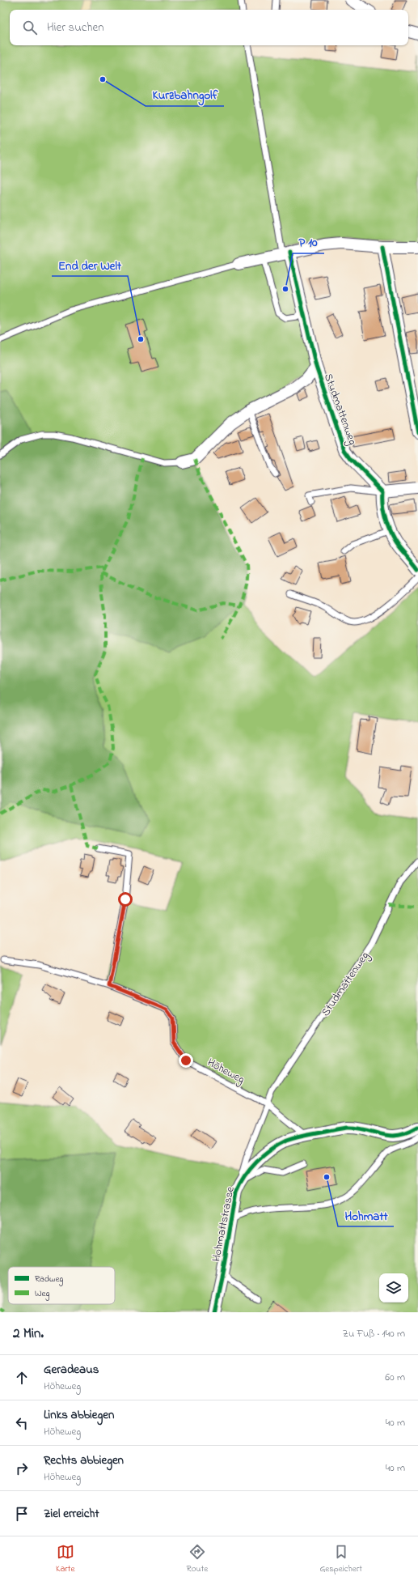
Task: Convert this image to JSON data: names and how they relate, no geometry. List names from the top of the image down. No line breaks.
{"streets":{"street":["Studmattenweg","Hohmattstrasse"],"lane":["Höheweg"]},"crossings":[["Studmattenweg","Höheweg"],["Studmattenweg","Hohmattstrasse"],["Höheweg","Hohmattstrasse"]],"places":["Kurzbahngolf","P 10","End der Welt","Hohmatt"],"legend":["Radweg","Weg"],"page":{"search":"Hier suchen","heading":["2 Min.","Zu Fuß · 140 m"],"list":[["Geradeaus","Höheweg","60 m"],["Links abbiegen","Höheweg","40 m"],["Rechts abbiegen","Höheweg","40 m"],"Ziel erreicht"],"nav":["Karte","Route","Gespeichert"]}}
